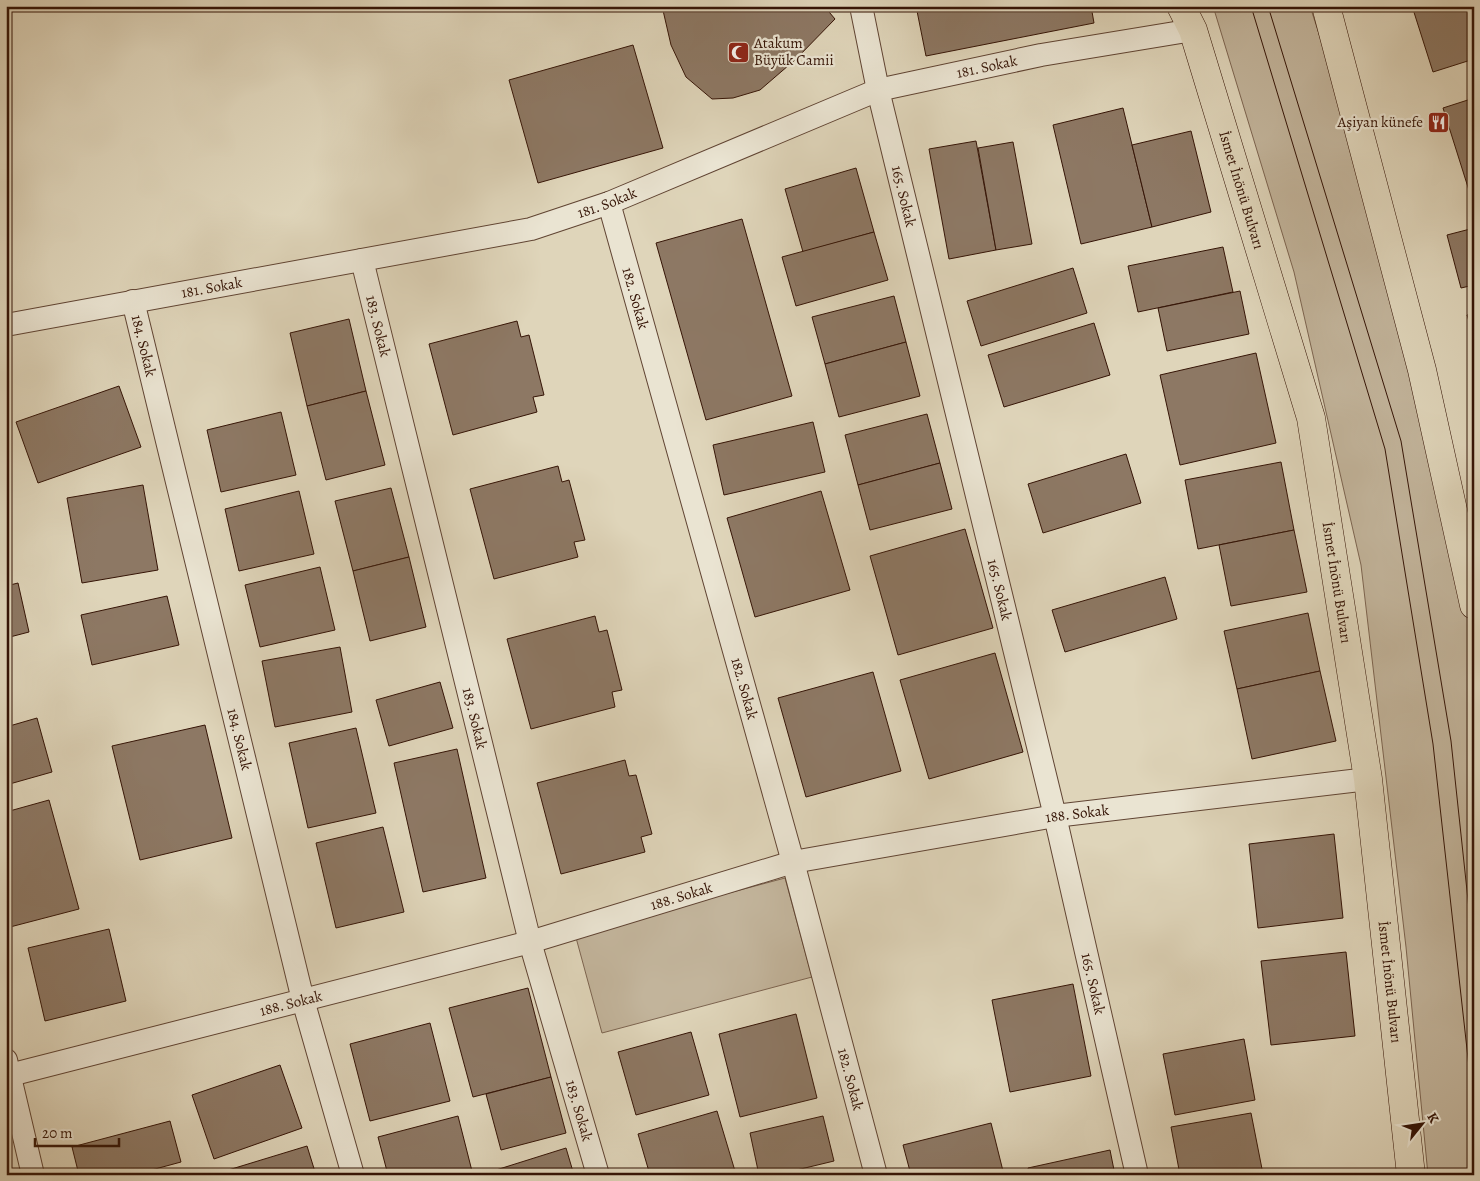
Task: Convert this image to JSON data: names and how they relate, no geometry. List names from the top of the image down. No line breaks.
{"streets":{"main road":["İsmet İnönü Bulvarı"],"street":["181. Sokak","165. Sokak","182. Sokak","183. Sokak","184. Sokak","188. Sokak"]},"crossings":[["181. Sokak","İsmet İnönü Bulvarı"],["181. Sokak","165. Sokak"],["181. Sokak","182. Sokak"],["181. Sokak","183. Sokak"],["181. Sokak","184. Sokak"],["İsmet İnönü Bulvarı","188. Sokak"],["165. Sokak","188. Sokak"],["182. Sokak","188. Sokak"],["183. Sokak","188. Sokak"],["184. Sokak","188. Sokak"]],"places":{"mosque":["Atakum Büyük Camii"],"restaurant":["Aşiyan künefe"]},"scale_bar":"20 m","north":"top right"}
